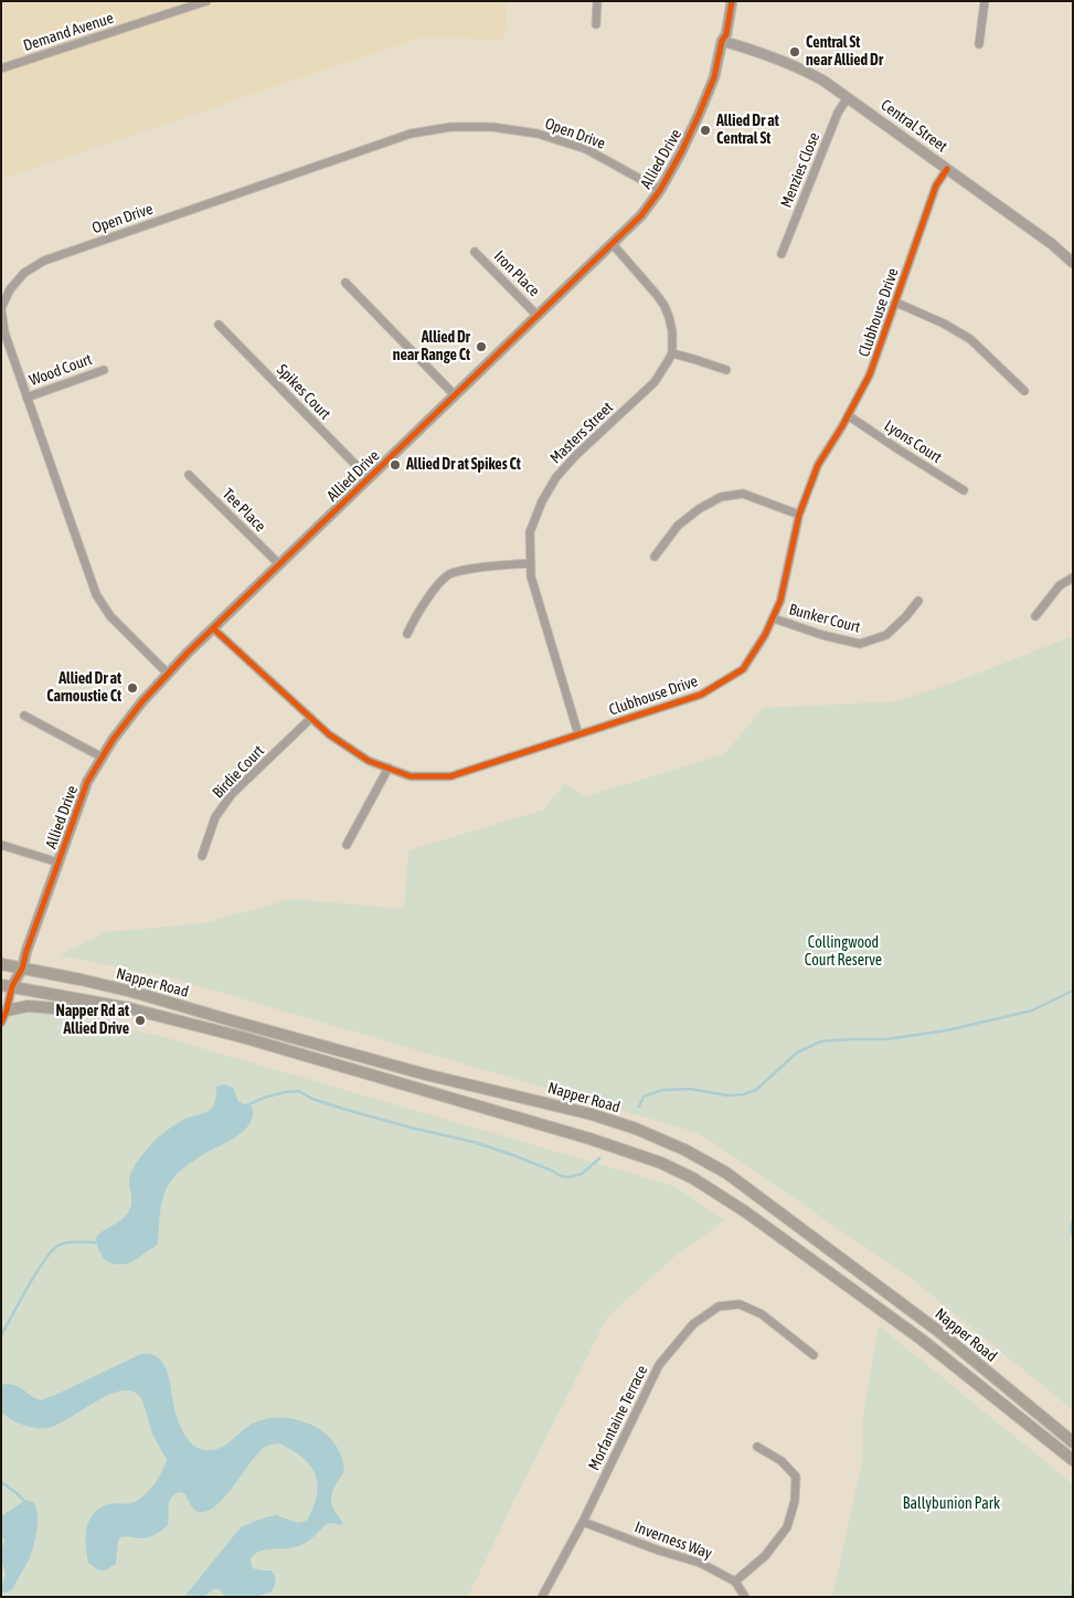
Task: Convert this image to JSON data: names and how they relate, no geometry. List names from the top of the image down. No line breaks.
{"streets":{"main road":["Napper Road"],"street":["Demand Avenue","Central Street","Open Drive","Allied Drive","Menzies Close","Iron Place","Clubhouse Drive","Wood Court","Spikes Court","Masters Street","Lyons Court","Tee Place","Bunker Court","Birdie Court","Morfantaine Terrace","Inverness Way"]},"crossings":[["Central Street","Allied Drive"],["Central Street","Menzies Close"],["Central Street","Clubhouse Drive"],["Open Drive","Allied Drive"],["Open Drive","Wood Court"],["Allied Drive","Iron Place"],["Allied Drive","Clubhouse Drive"],["Allied Drive","Spikes Court"],["Allied Drive","Tee Place"],["Allied Drive","Napper Road"],["Clubhouse Drive","Masters Street"],["Clubhouse Drive","Lyons Court"],["Clubhouse Drive","Bunker Court"],["Clubhouse Drive","Birdie Court"],["Morfantaine Terrace","Inverness Way"]],"parks":["Collingwood Court Reserve","Ballybunion Park"],"places":["Central St near Allied Dr","Allied Dr at Central St","Allied Dr near Range Ct","Allied Dr at Spikes Ct","Allied Dr at Carnoustie Ct","Napper Rd at Allied Drive"]}
